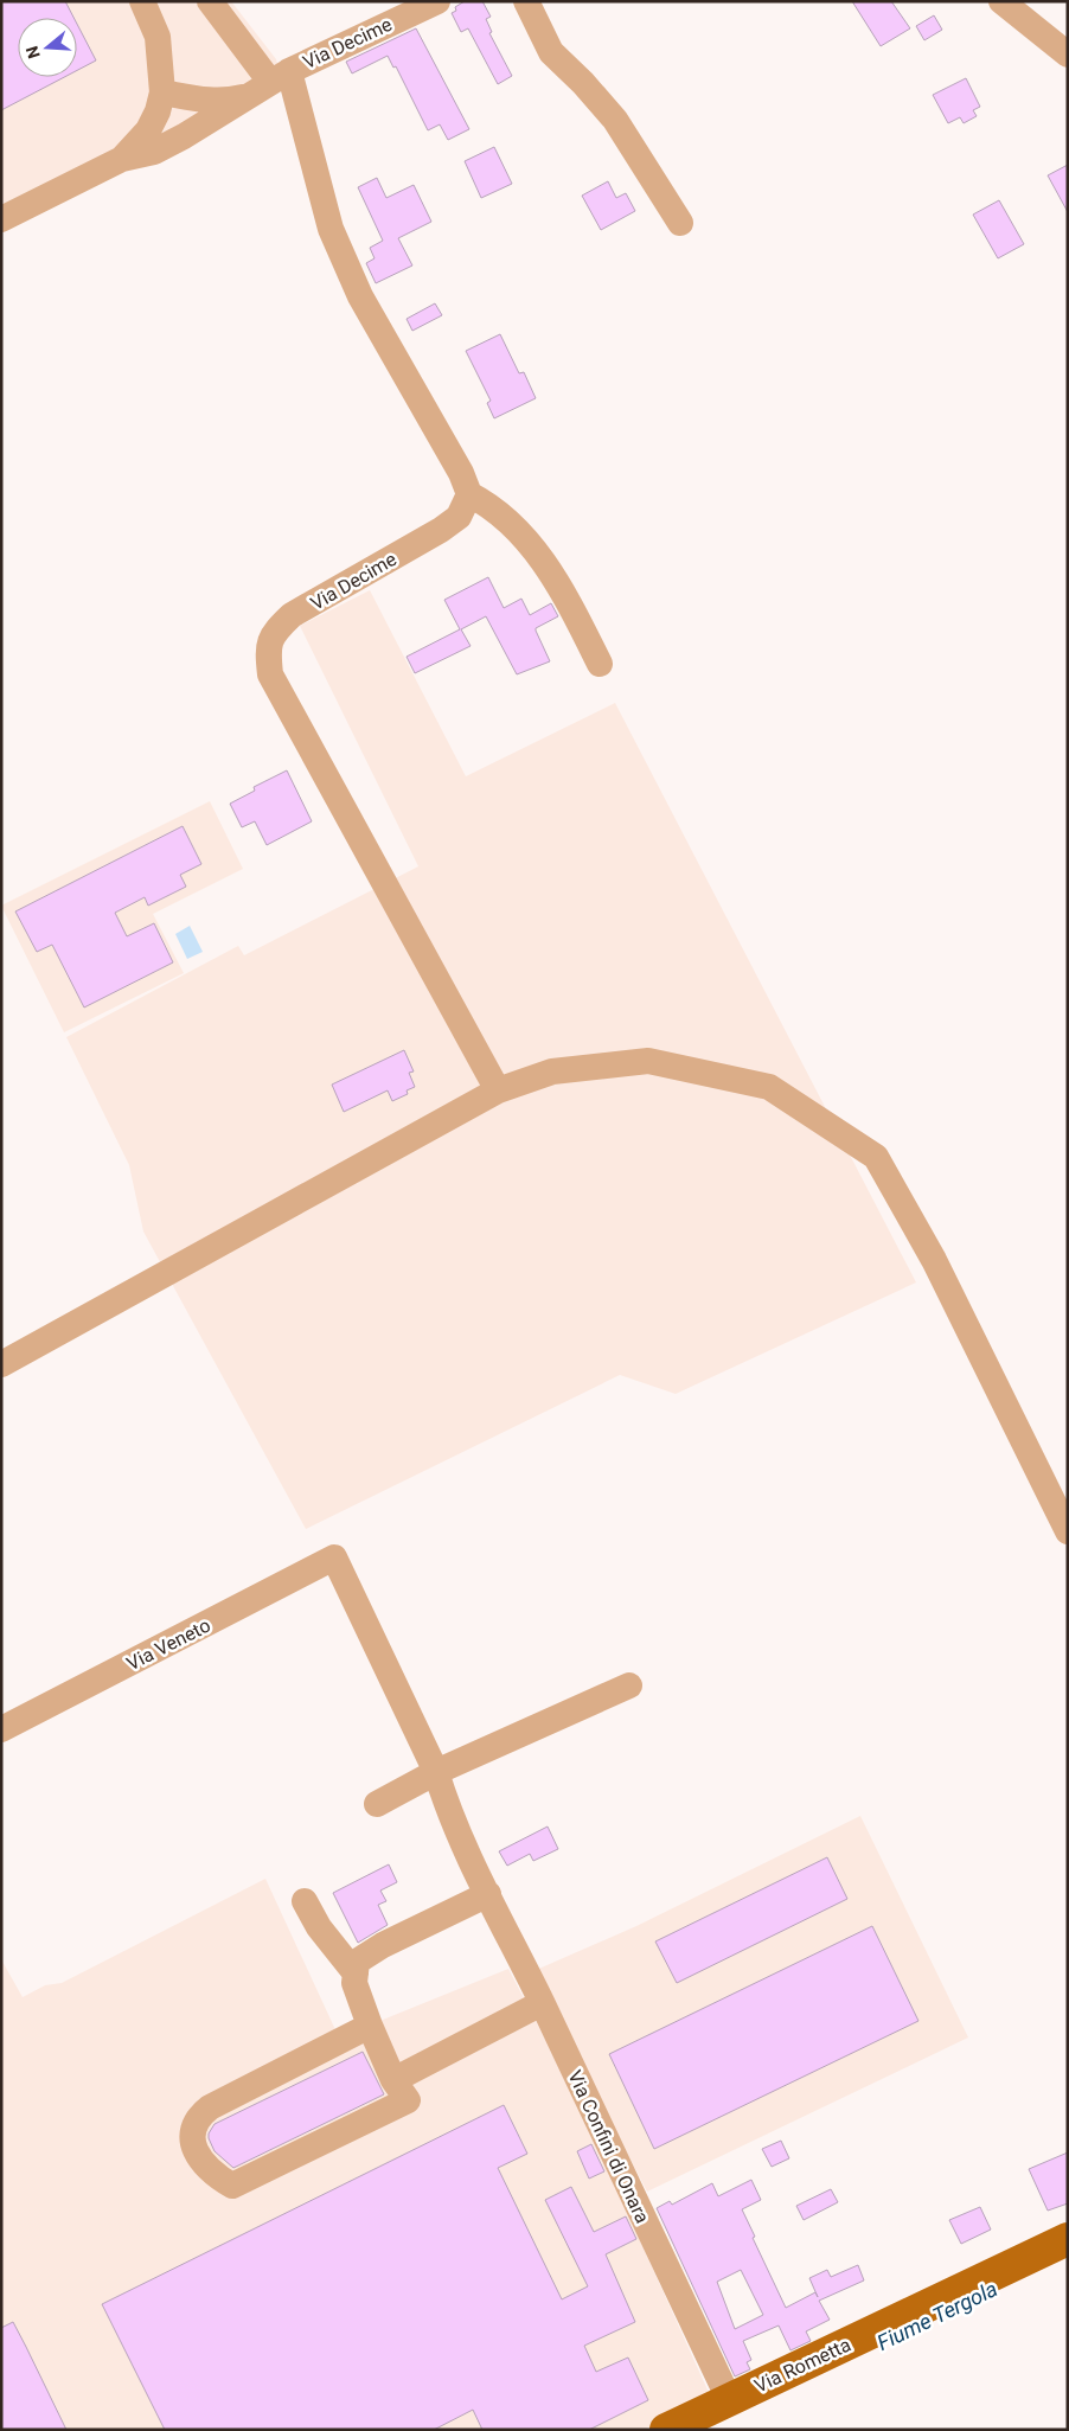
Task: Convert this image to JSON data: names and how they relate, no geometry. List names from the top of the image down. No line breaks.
{"streets":{"main road":["Via Rometta"],"street":["Via Decime","Via Veneto","Via Confini di Onara"]},"crossings":[["Via Veneto","Via Confini di Onara"],["Via Confini di Onara","Via Rometta"]],"water":["Fiume Tergola"],"north":"left"}
